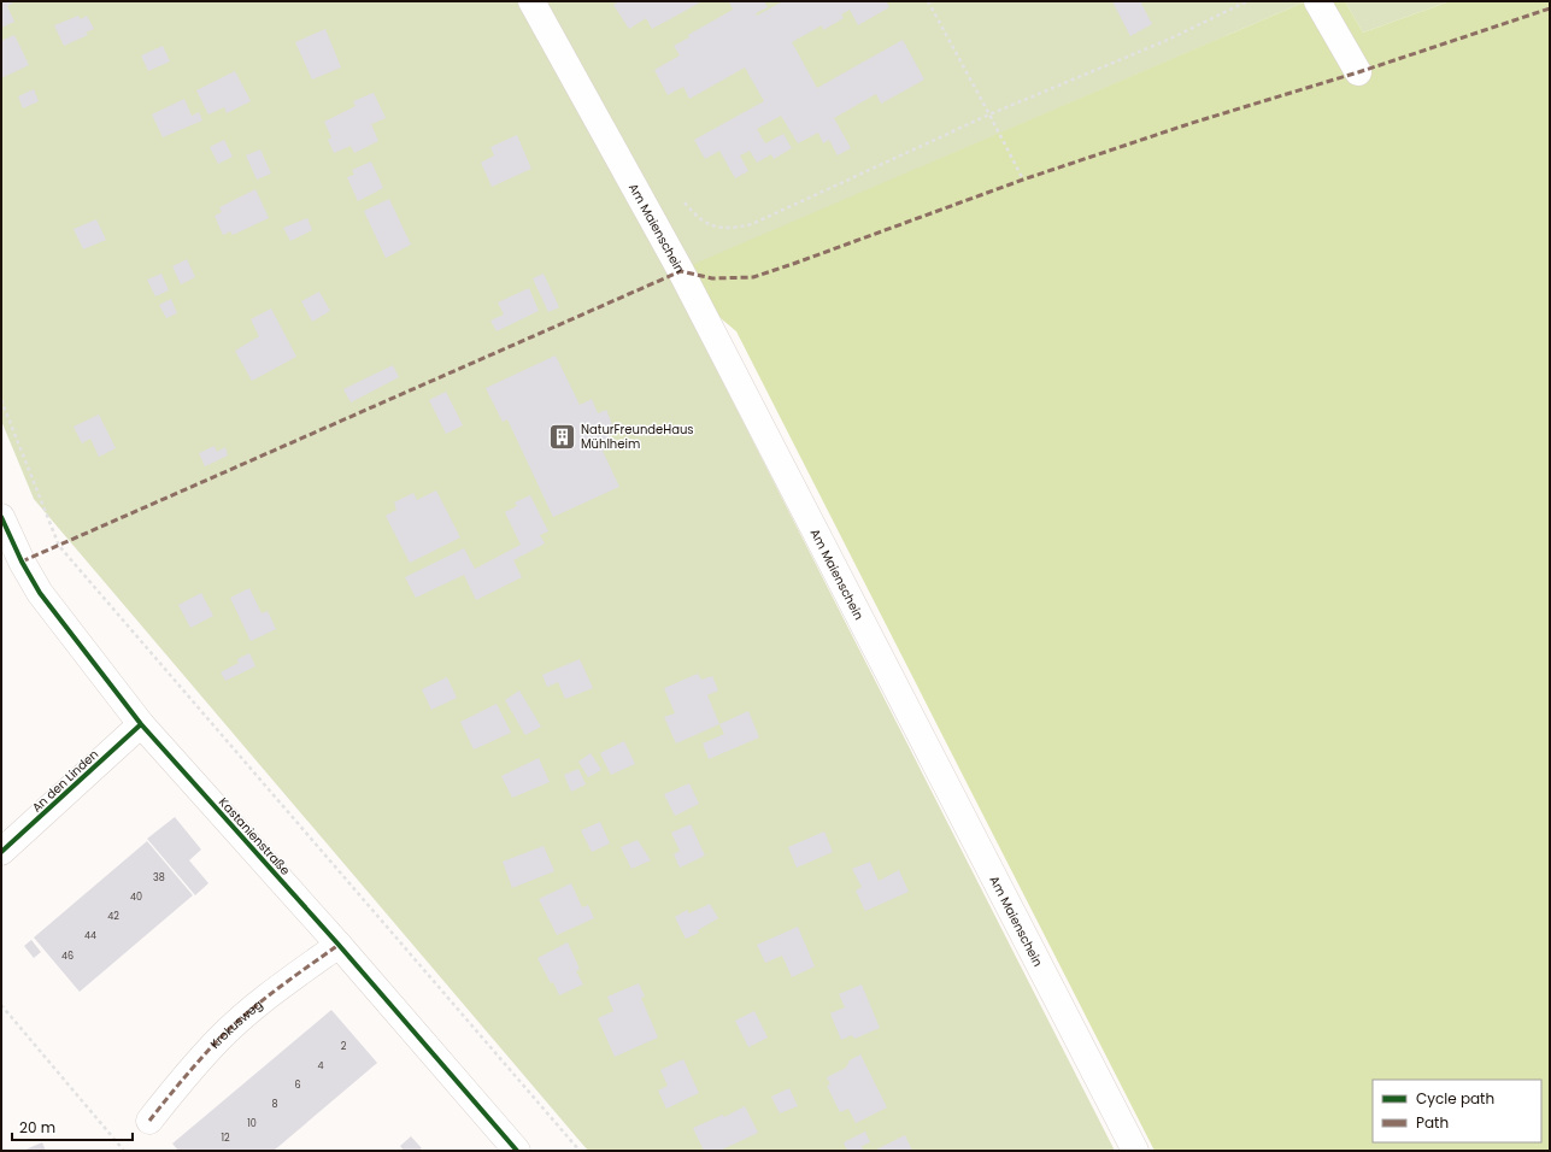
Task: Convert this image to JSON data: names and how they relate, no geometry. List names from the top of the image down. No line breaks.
{"streets":{"street":["Am Maienschein","An den Linden","Kastanienstraße","Krokusweg"]},"crossings":[["An den Linden","Kastanienstraße"],["Kastanienstraße","Krokusweg"]],"places":{"building":["NaturFreundeHaus Mühlheim"]},"house_numbers":["38","40","42","44","46","2","4","6","8","10","12"],"legend":["Cycle path","Path"],"scale_bar":"20 m"}
